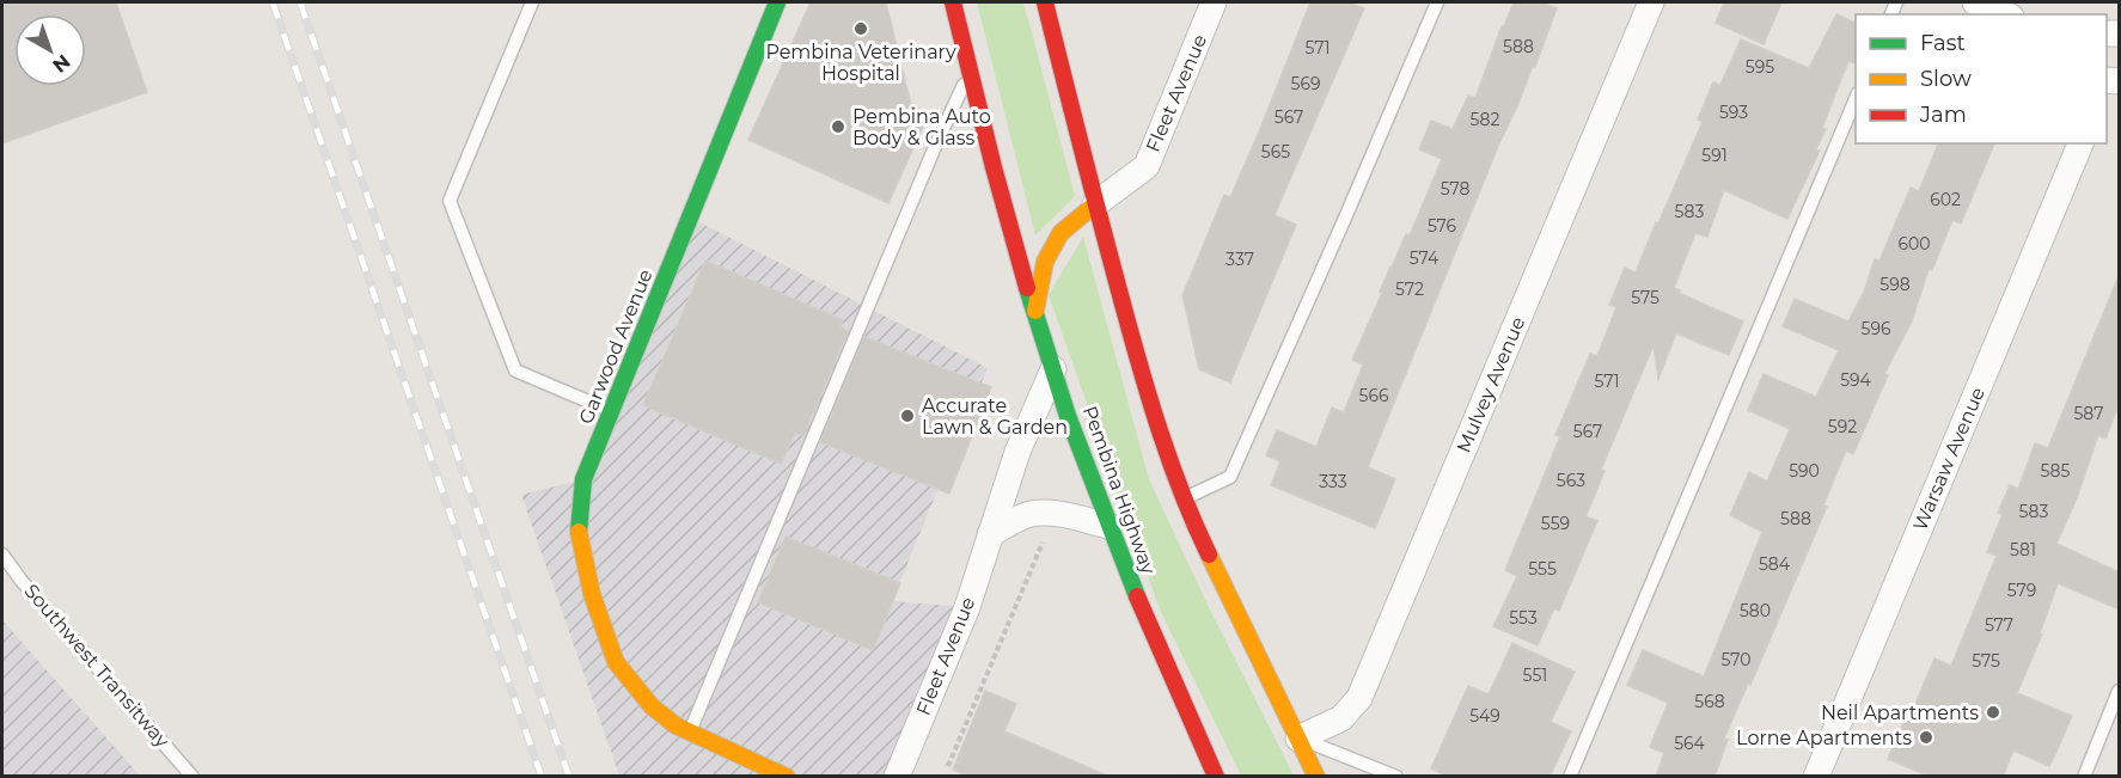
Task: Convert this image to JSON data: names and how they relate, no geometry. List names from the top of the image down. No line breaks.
{"streets":{"main road":["Garwood Avenue","Pembina Highway"],"street":["Fleet Avenue","Mulvey Avenue","Warsaw Avenue"],"lane":["Southwest Transitway"]},"crossings":[["Fleet Avenue","Pembina Highway"]],"places":["Pembina Veterinary Hospital","Pembina Auto Body & Glass","Accurate Lawn & Garden","Neil Apartments","Lorne Apartments"],"house_numbers":["588","571","595","569","593","567","582","565","591","578","602","583","576","600","574","337","598","572","575","596","594","571","566","587","592","567","590","585","563","333","583","588","559","581","584","555","579","580","553","577","570","575","551","568","549","564"],"legend":["Fast","Slow","Jam"],"north":"bottom right"}
